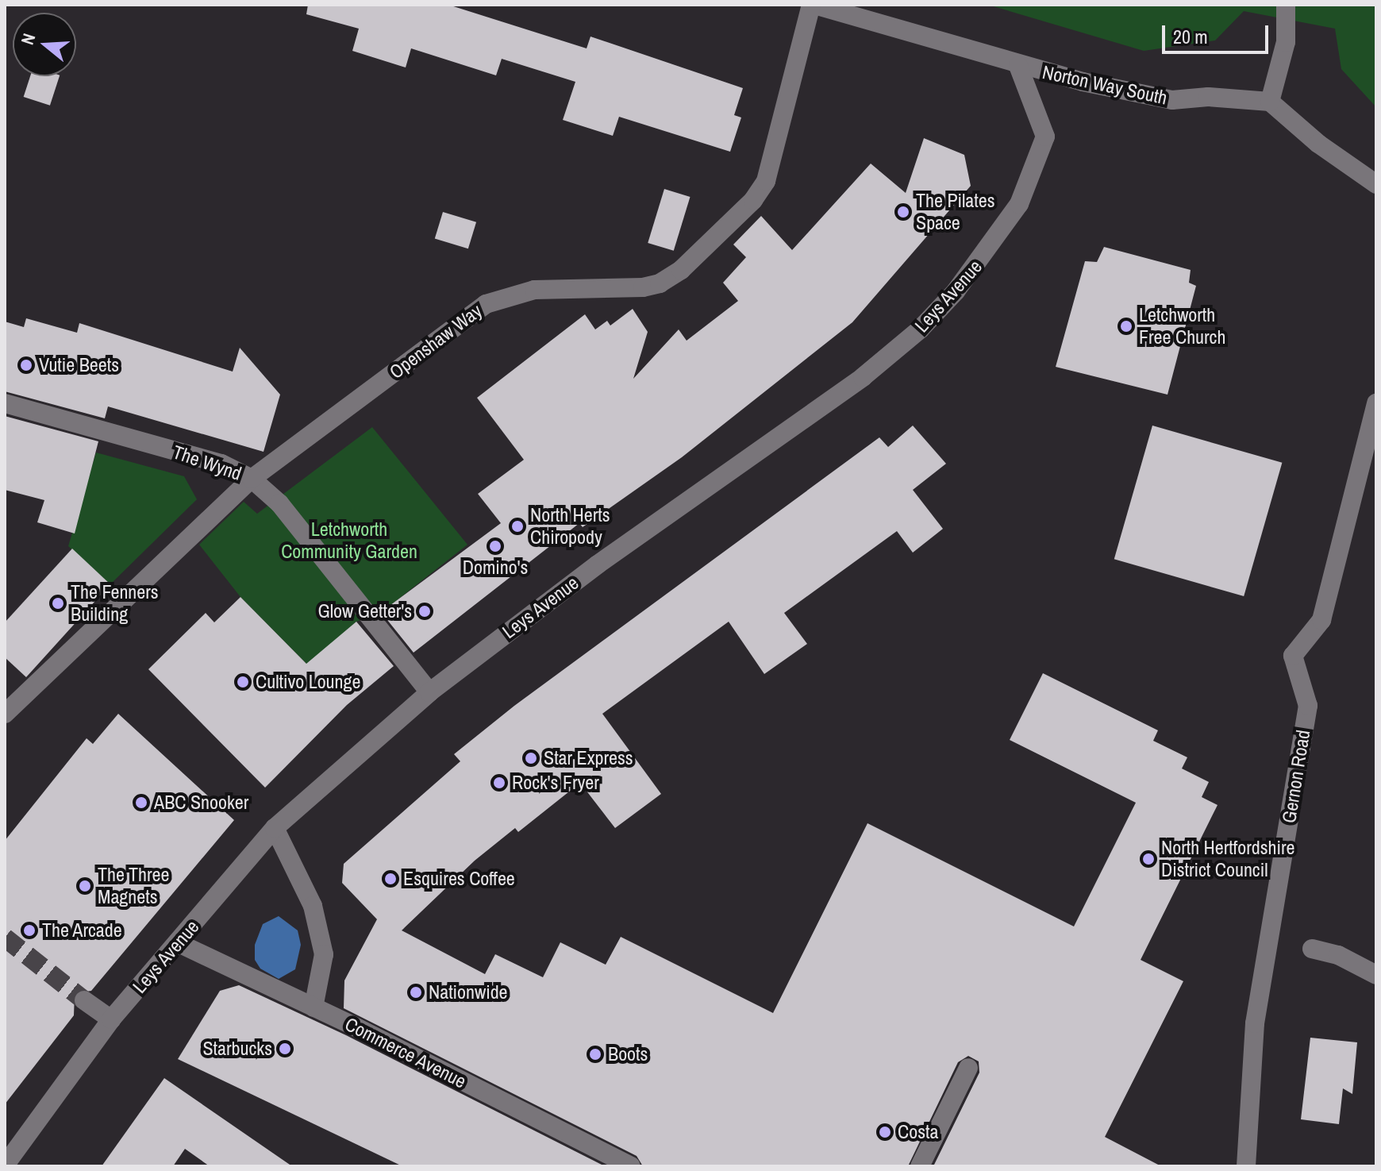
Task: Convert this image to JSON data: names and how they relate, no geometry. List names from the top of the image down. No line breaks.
{"streets":{"street":["Norton Way South","Leys Avenue","Openshaw Way","The Wynd","Gernon Road","Commerce Avenue"]},"crossings":[["Norton Way South","Leys Avenue"],["Norton Way South","Openshaw Way"],["Leys Avenue","The Wynd"],["Leys Avenue","Commerce Avenue"],["Openshaw Way","The Wynd"]],"parks":["Letchworth Community Garden"],"places":["The Pilates Space","Letchworth Free Church","Vutie Beets","North Herts Chiropody","Domino's","The Fenners Building","Glow Getter's","Cultivo Lounge","Star Express","Rock's Fryer","ABC Snooker","North Hertfordshire District Council","Esquires Coffee","The Three Magnets","The Arcade","Nationwide","Starbucks","Boots","Costa"],"scale_bar":"20 m","north":"left"}
